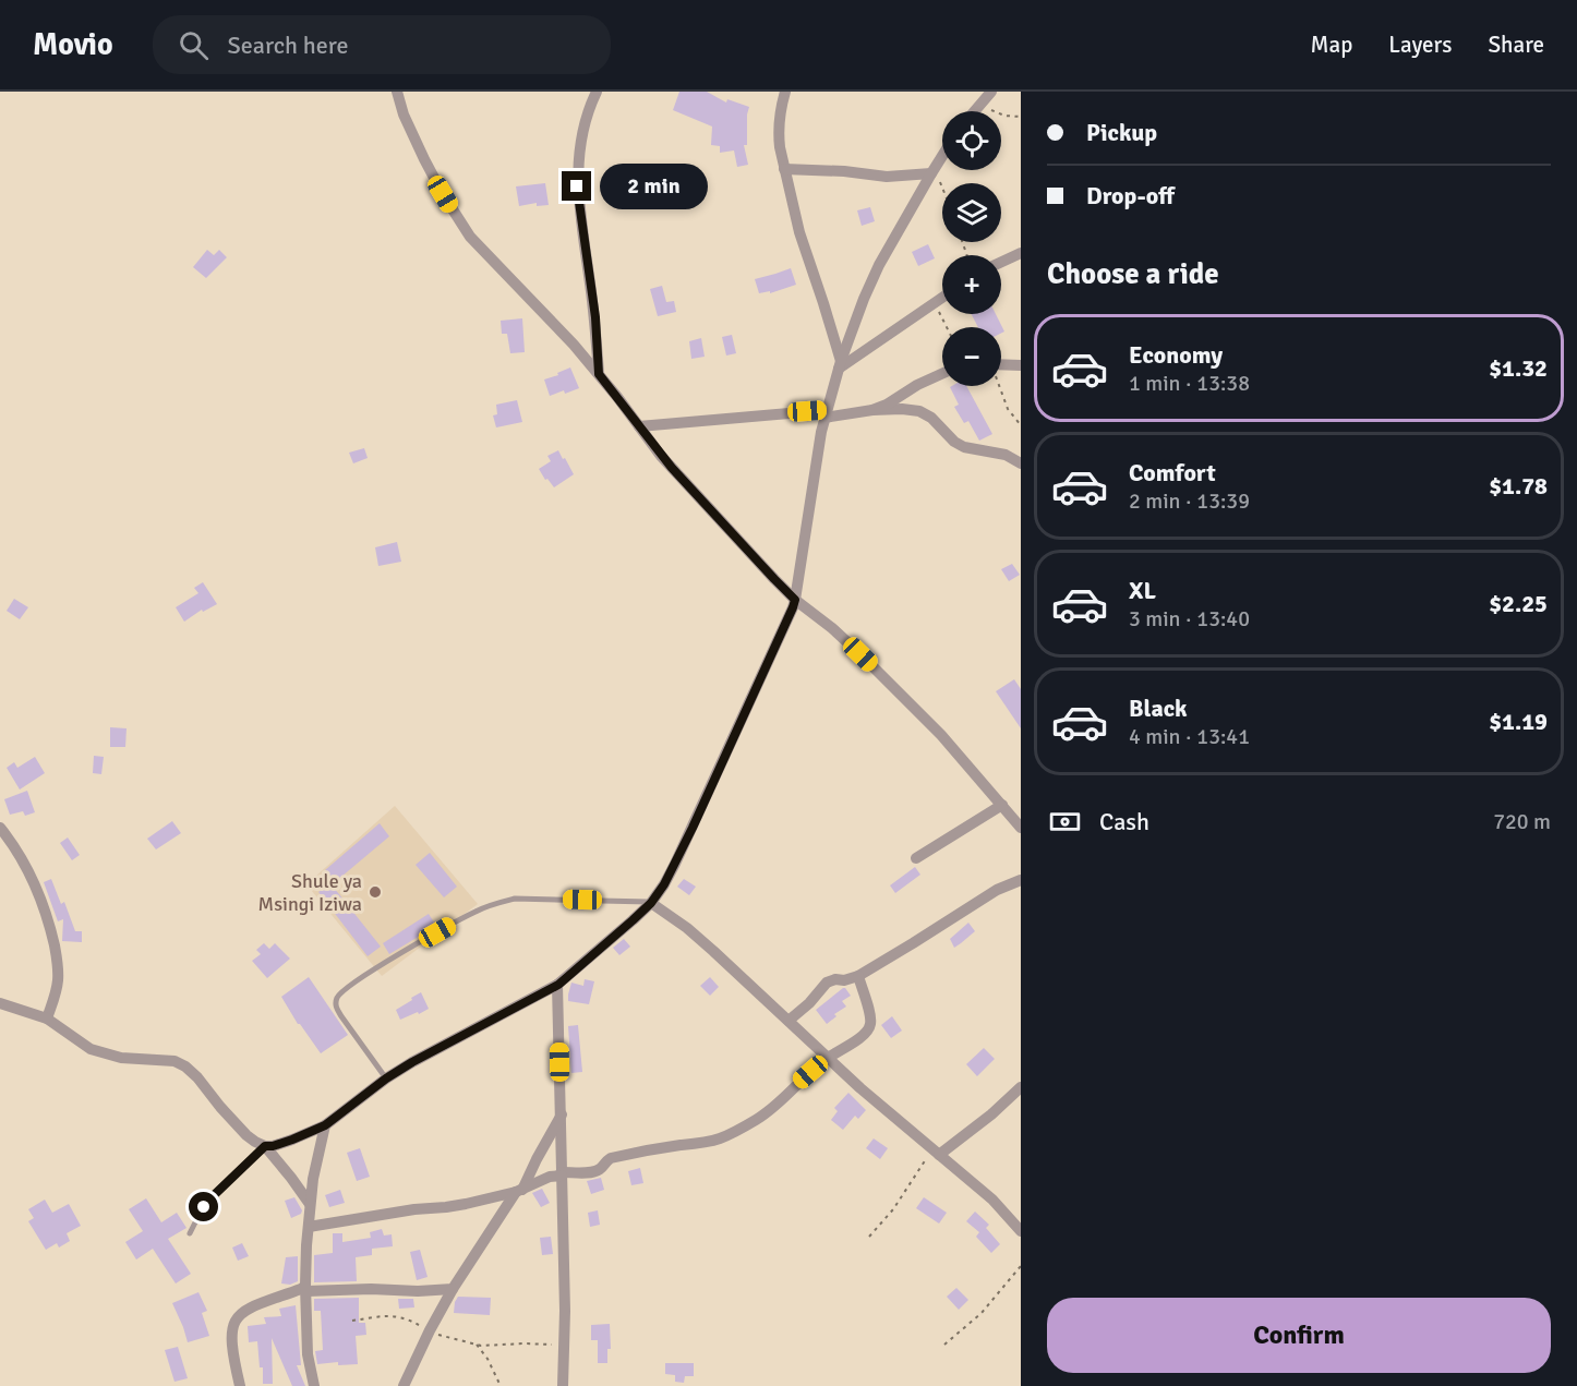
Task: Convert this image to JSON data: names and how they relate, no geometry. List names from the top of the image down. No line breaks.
{"places":["Shule ya Msingi Iziwa"],"page":{"header":"Movio","search":"Search here","nav":["Map","Layers","Share"],"banner":["Pickup","Drop-off"],"map_buttons":["+","−"],"bubble":"2 min","heading":"Choose a ride","list":[{"name":"Economy","note":"1 min · 13:38","value":"$1.32"},{"name":"Comfort","note":"2 min · 13:39","value":"$1.78"},{"name":"XL","note":"3 min · 13:40","value":"$2.25"},{"name":"Black","note":"4 min · 13:41","value":"$1.19"}],"pay":["Cash","720 m"],"buttons":"Confirm"}}
